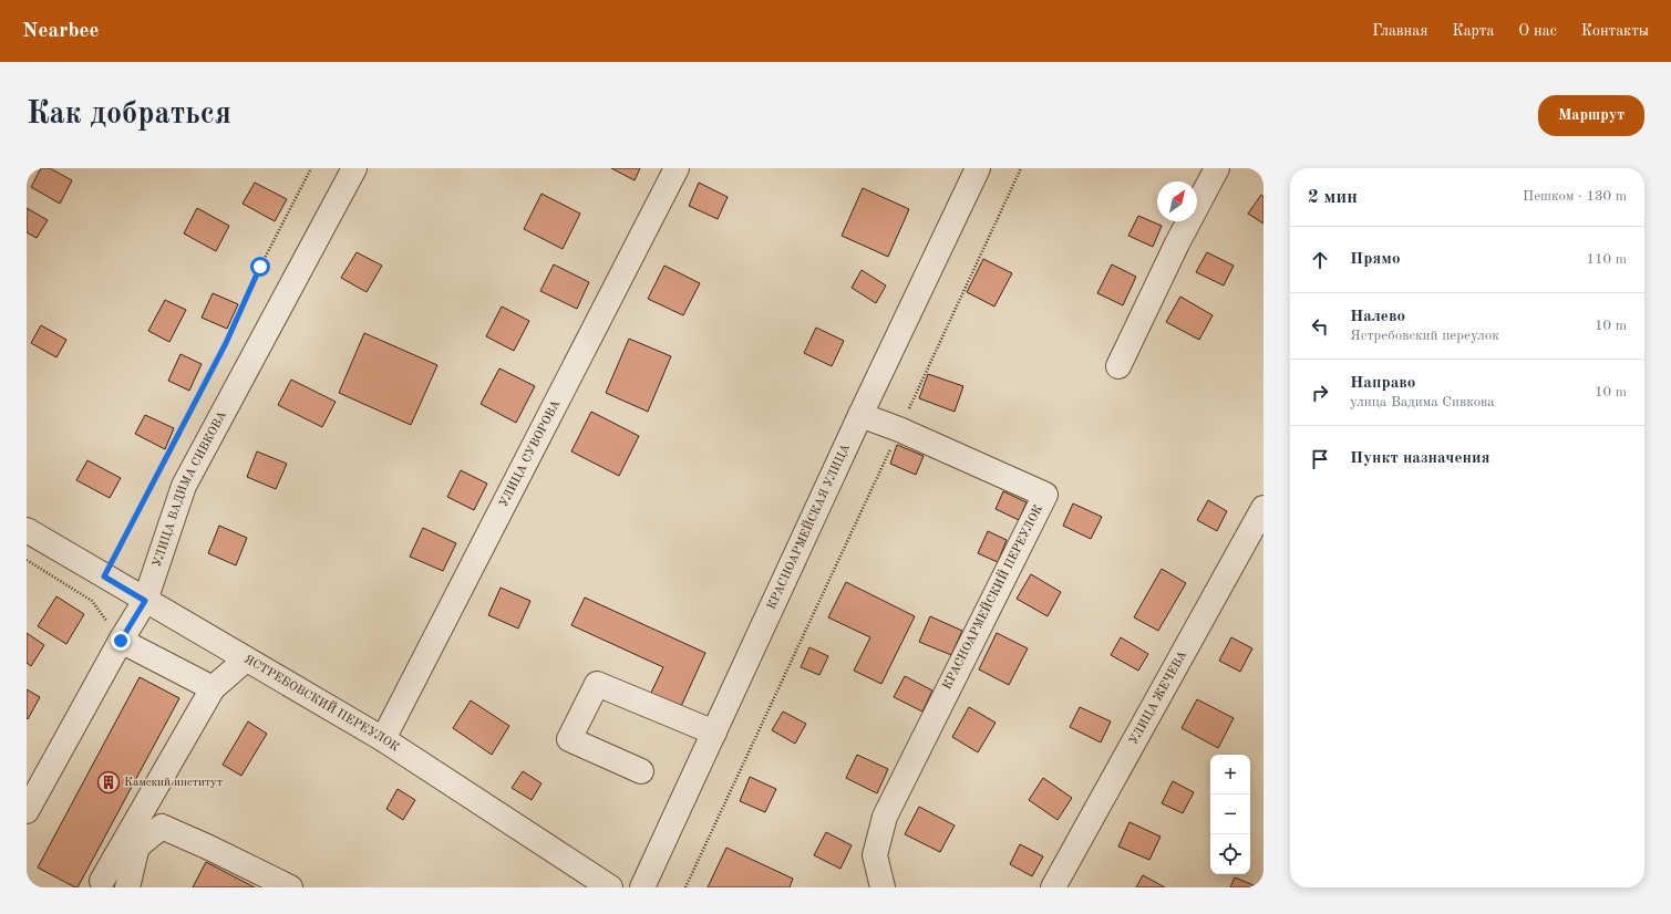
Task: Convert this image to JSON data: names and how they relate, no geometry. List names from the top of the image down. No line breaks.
{"streets":{"street":["УЛИЦА СУВОРОВА","УЛИЦА ВАДИМА СИВКОВА","КРАСНОАРМЕЙСКАЯ УЛИЦА","КРАСНОАРМЕЙСКИЙ ПЕРЕУЛОК","УЛИЦА ЖЕЧЕВА","ЯСТРЕБОВСКИЙ ПЕРЕУЛОК"]},"crossings":[["УЛИЦА СУВОРОВА","ЯСТРЕБОВСКИЙ ПЕРЕУЛОК"],["УЛИЦА ВАДИМА СИВКОВА","ЯСТРЕБОВСКИЙ ПЕРЕУЛОК"],["КРАСНОАРМЕЙСКАЯ УЛИЦА","КРАСНОАРМЕЙСКИЙ ПЕРЕУЛОК"]],"places":{"building":["Камский институт"]},"north":"top right","page":{"header":"Nearbee","nav":["Главная","Карта","О нас","Контакты"],"buttons":"Маршрут","title":"Как добраться","heading":["2 мин","Пешком · 130 m"],"list":[["Прямо","110 m"],["Налево","Ястребовский переулок","10 m"],["Направо","улица Вадима Сивкова","10 m"],"Пункт назначения"],"map_buttons":["+","−"]}}
